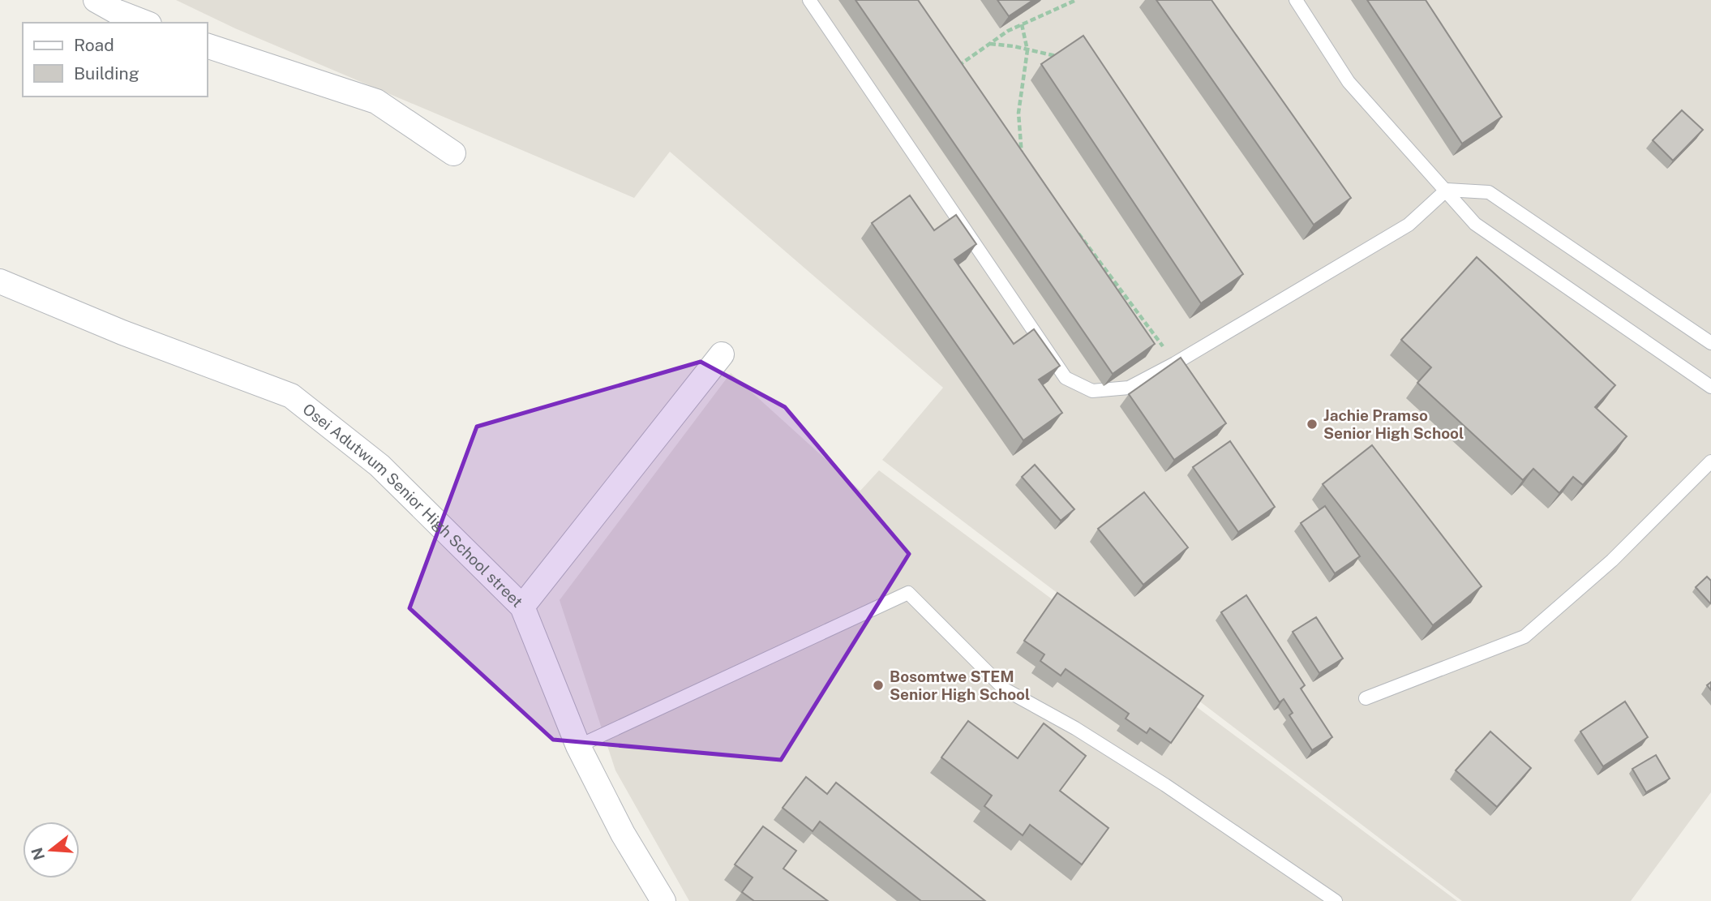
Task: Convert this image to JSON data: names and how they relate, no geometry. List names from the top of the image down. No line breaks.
{"streets":{"street":["Osei Adutwum Senior High School street"]},"places":["Jachie Pramso Senior High School","Bosomtwe STEM Senior High School"],"legend":["Road","Building"],"north":"left"}
